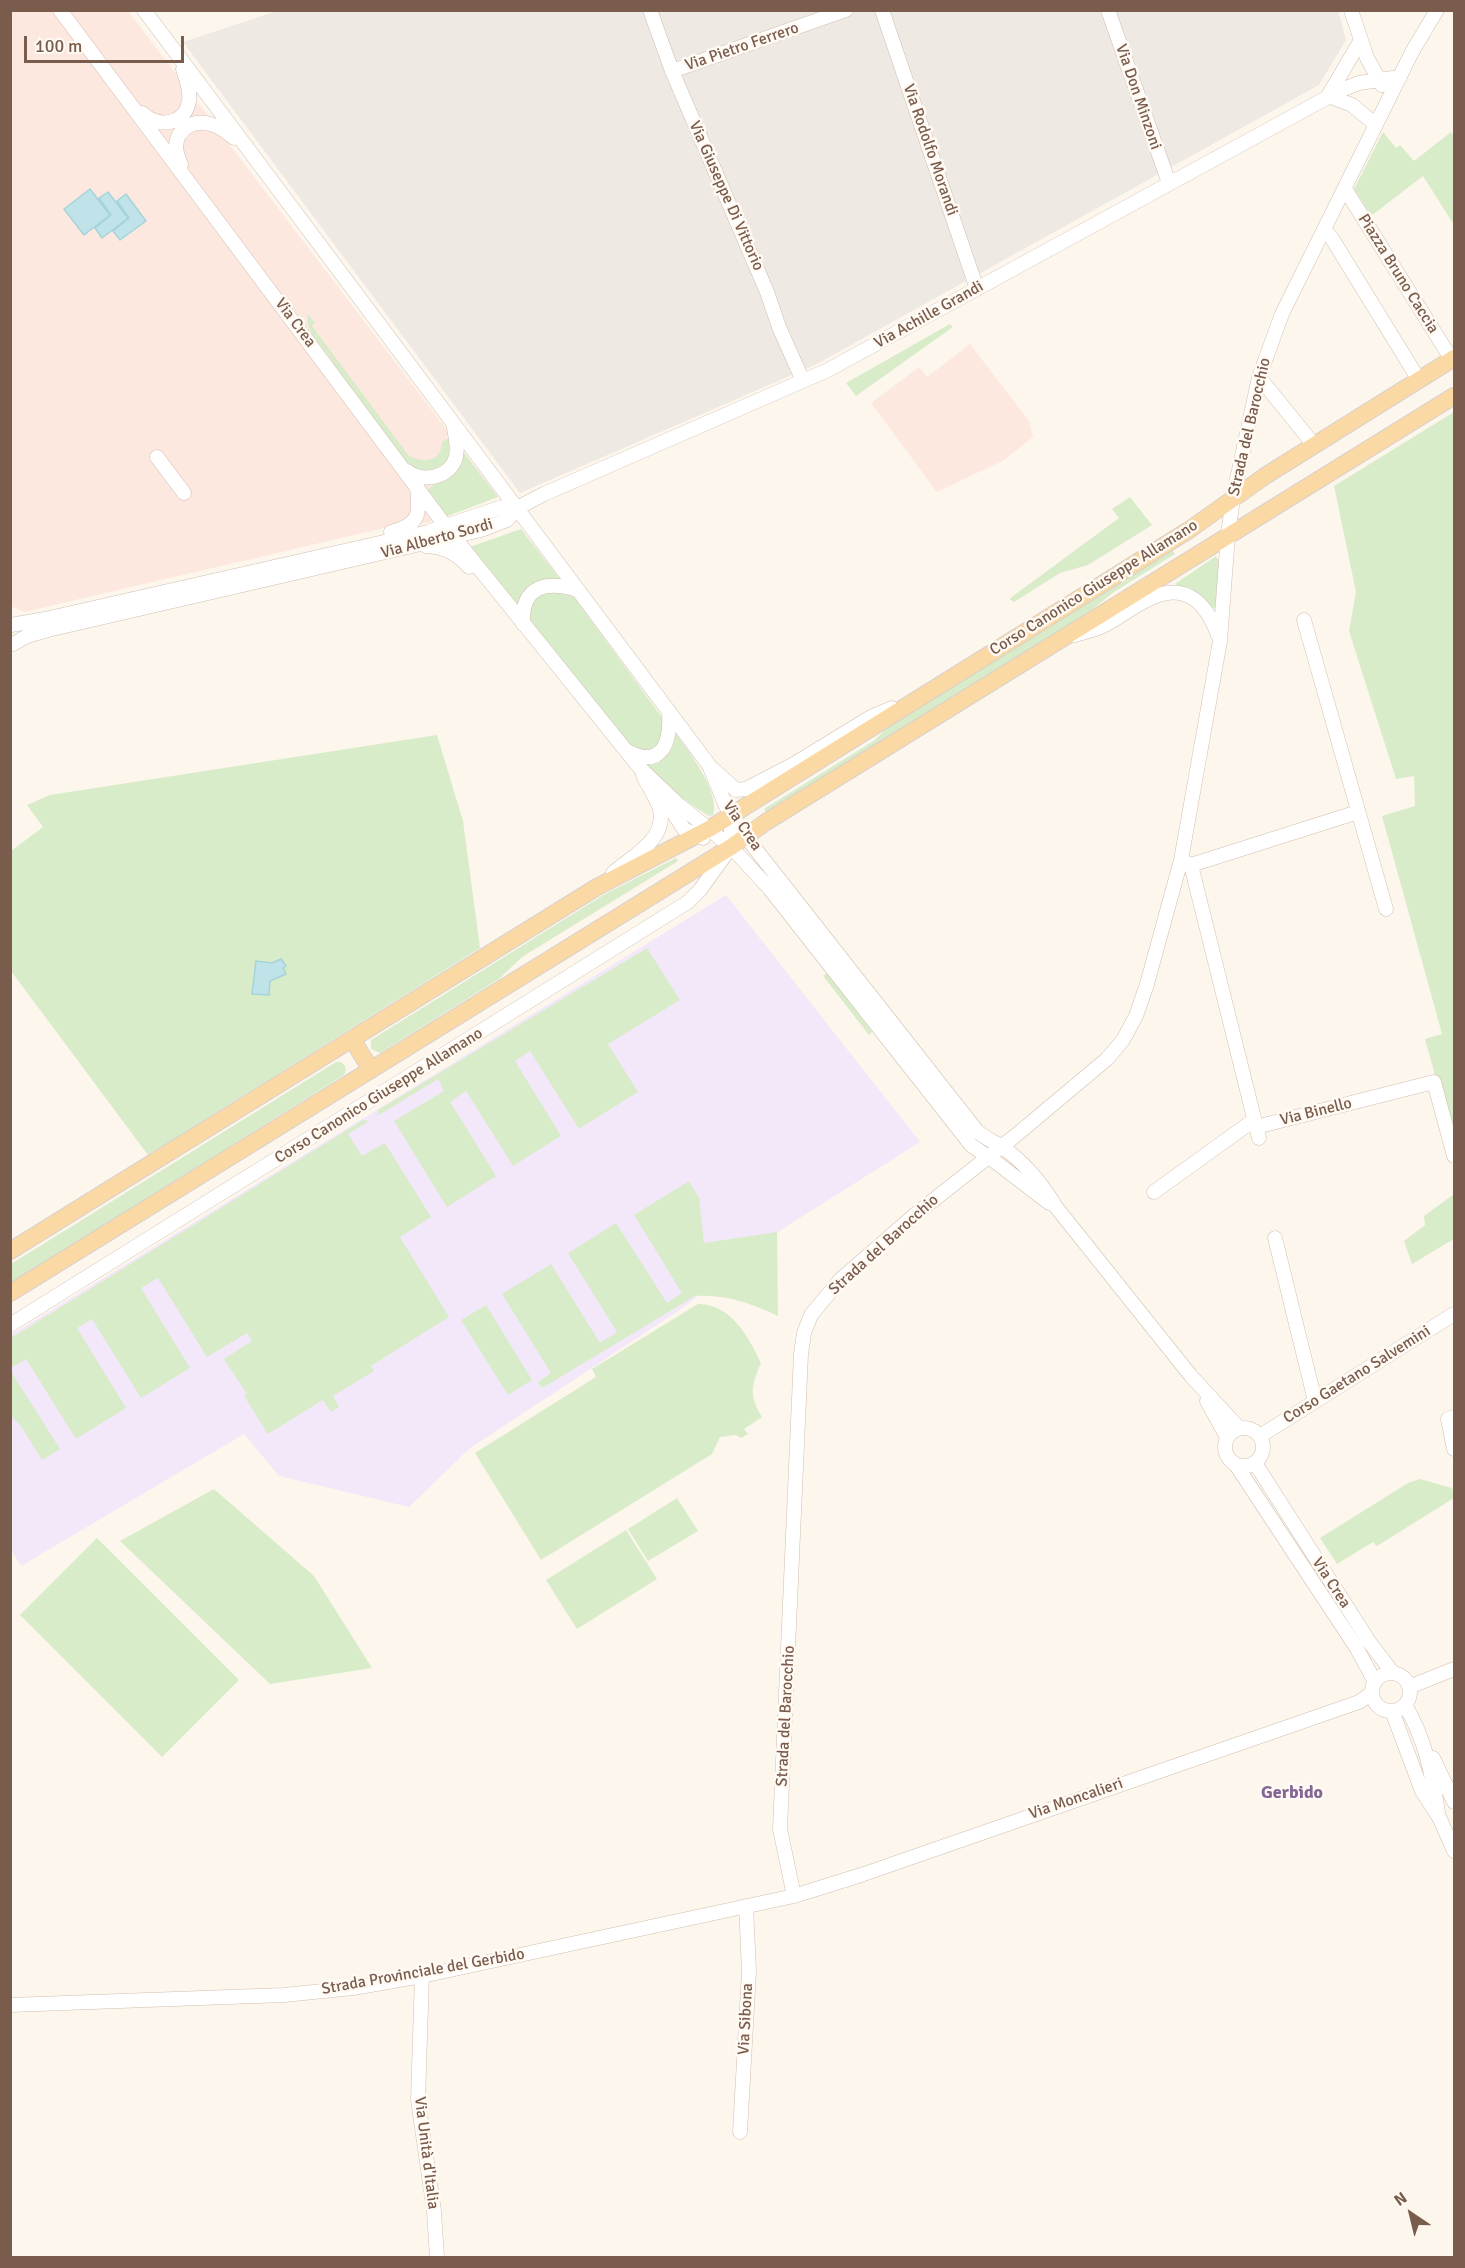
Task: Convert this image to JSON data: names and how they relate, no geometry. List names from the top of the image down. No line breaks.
{"streets":{"main road":["Corso Canonico Giuseppe Allamano"],"street":["Via Pietro Ferrero","Via Don Minzoni","Via Rodolfo Morandi","Via Giuseppe Di Vittorio","Piazza Bruno Caccia","Via Achille Grandi","Via Crea","Strada del Barocchio","Via Alberto Sordi","Via Binello","Corso Gaetano Salvemini","Via Moncalieri","Strada Provinciale del Gerbido","Via Sibona","Via Unità d'Italia"]},"crossings":[["Via Pietro Ferrero","Via Giuseppe Di Vittorio"],["Via Don Minzoni","Via Achille Grandi"],["Via Rodolfo Morandi","Via Achille Grandi"],["Via Giuseppe Di Vittorio","Via Achille Grandi"],["Piazza Bruno Caccia","Strada del Barocchio"],["Piazza Bruno Caccia","Corso Canonico Giuseppe Allamano"],["Via Achille Grandi","Via Crea"],["Via Achille Grandi","Strada del Barocchio"],["Via Achille Grandi","Via Alberto Sordi"],["Via Crea","Strada del Barocchio"],["Via Crea","Via Alberto Sordi"],["Via Crea","Corso Canonico Giuseppe Allamano"],["Via Crea","Corso Gaetano Salvemini"],["Via Crea","Via Moncalieri"],["Strada del Barocchio","Corso Canonico Giuseppe Allamano"],["Strada del Barocchio","Via Binello"],["Strada del Barocchio","Via Moncalieri"],["Strada del Barocchio","Strada Provinciale del Gerbido"],["Via Moncalieri","Strada Provinciale del Gerbido"],["Strada Provinciale del Gerbido","Via Sibona"],["Strada Provinciale del Gerbido","Via Unità d'Italia"]],"districts":["Gerbido"],"scale_bar":"100 m","north":"top left"}
